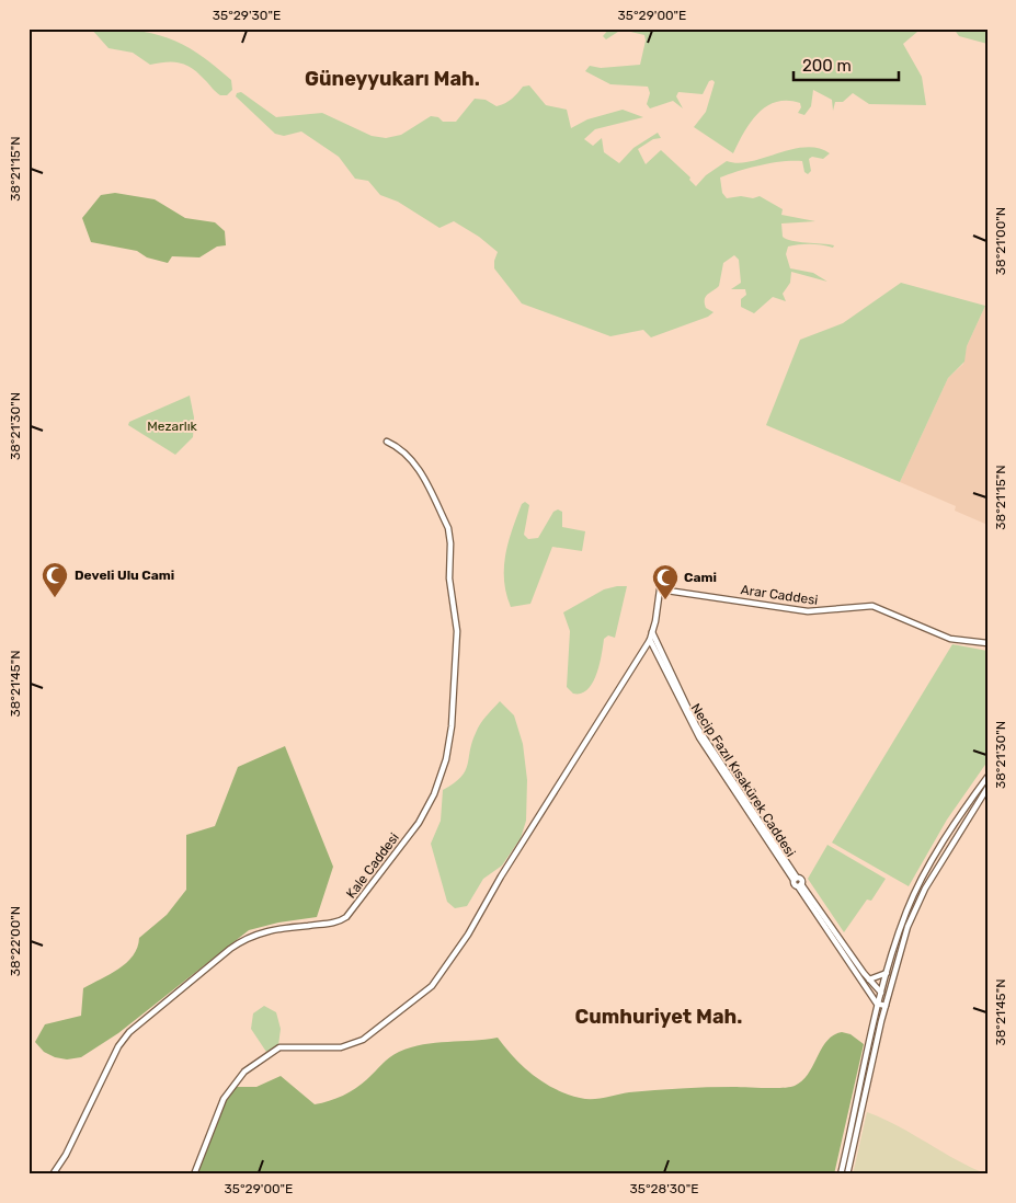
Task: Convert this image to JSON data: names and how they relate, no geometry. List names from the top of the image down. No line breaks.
{"streets":{"street":["Arar Caddesi","Necip Fazıl Kısakürek Caddesi","Kale Caddesi"]},"crossings":[["Arar Caddesi","Necip Fazıl Kısakürek Caddesi"]],"districts":["Güneyyukarı Mah.","Cumhuriyet Mah."],"parks":["Mezarlık"],"places":{"mosque":["Develi Ulu Cami","Cami"]},"scale_bar":"200 m","coordinates":["35°29'30\"E","35°29'00\"E","38°21'15\"N","38°21'00\"N","38°21'30\"N","38°21'45\"N","38°22'00\"N","35°28'30\"E"]}
